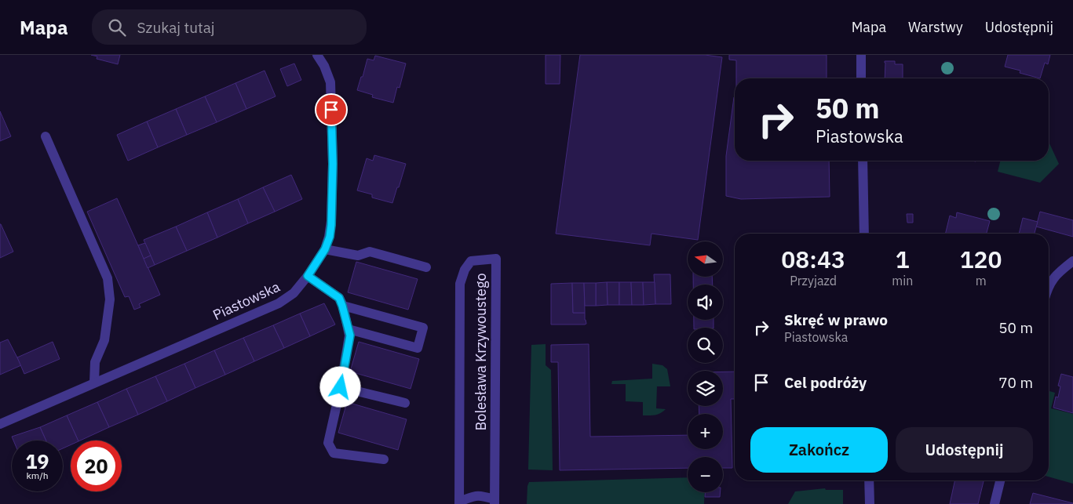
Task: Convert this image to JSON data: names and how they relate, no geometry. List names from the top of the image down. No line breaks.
{"streets":{"street":["Piastowska","Bolesława Krzywoustego"]},"north":"left","page":{"header":"Mapa","search":"Szukaj tutaj","nav":["Mapa","Warstwy","Udostępnij"],"turn":["50 m","Piastowska"],"eta":["08:43","Przyjazd","1","min","120","m"],"map_buttons":["+","−"],"list":[{"name":"Skręć w prawo","note":"Piastowska","value":"50 m"},{"name":"Cel podróży","value":"70 m"}],"buttons":["Zakończ","Udostępnij"],"speed":"19 km/h","limit":"20"}}
